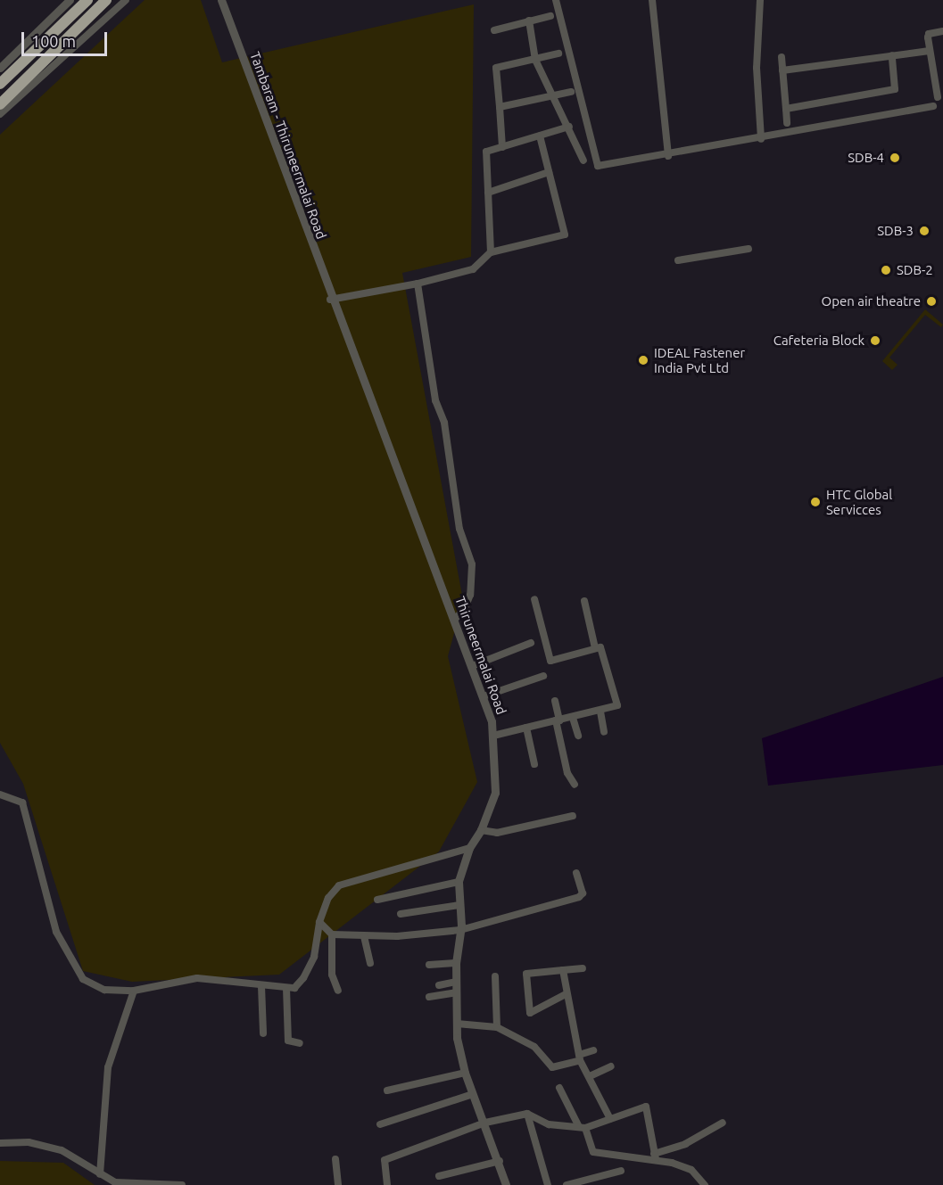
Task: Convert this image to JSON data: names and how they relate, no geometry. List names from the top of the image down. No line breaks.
{"streets":{"street":["Tambaram - Thiruneermalai Road","Thiruneermalai Road"]},"crossings":[["Tambaram - Thiruneermalai Road","Thiruneermalai Road"]],"places":["SDB-4","SDB-3","SDB-2","Open air theatre","Cafeteria Block","IDEAL Fastener India Pvt Ltd","HTC Global Servicces"],"scale_bar":"100 m"}
